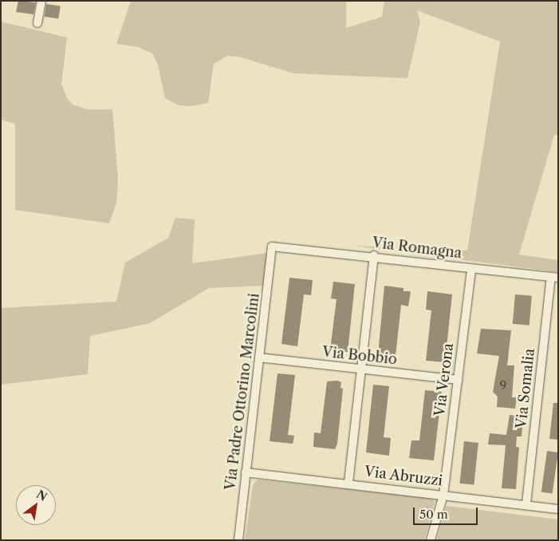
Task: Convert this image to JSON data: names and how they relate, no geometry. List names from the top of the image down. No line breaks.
{"streets":{"street":["Via Romagna","Via Bobbio","Via Verona","Via Somalia","Via Padre Ottorino Marcolini","Via Abruzzi"]},"crossings":[["Via Romagna","Via Verona"],["Via Romagna","Via Somalia"],["Via Romagna","Via Padre Ottorino Marcolini"],["Via Bobbio","Via Verona"],["Via Bobbio","Via Padre Ottorino Marcolini"],["Via Verona","Via Abruzzi"],["Via Somalia","Via Abruzzi"],["Via Padre Ottorino Marcolini","Via Abruzzi"]],"house_numbers":["9"],"scale_bar":"50 m","north":"top right"}
